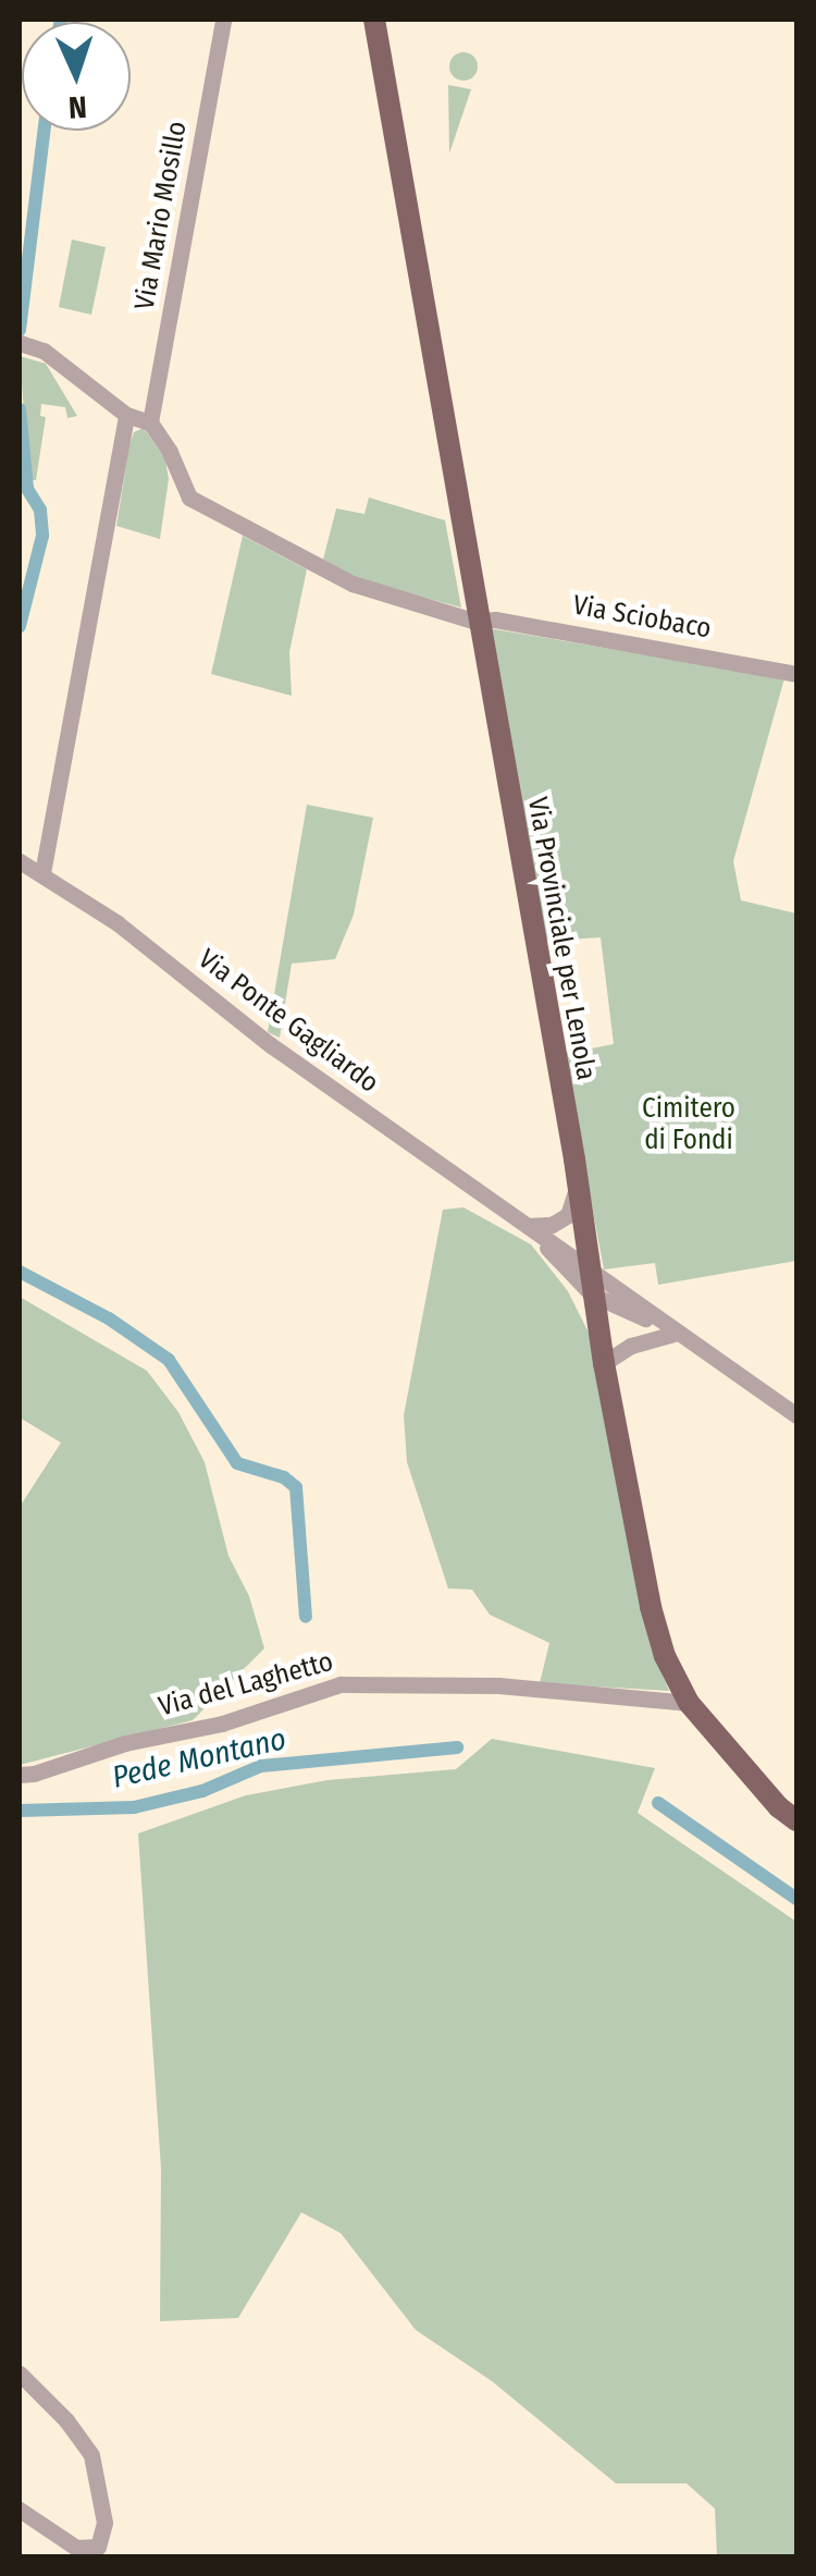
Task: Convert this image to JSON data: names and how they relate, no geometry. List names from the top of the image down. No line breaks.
{"streets":{"main road":["Via Provinciale per Lenola"],"street":["Via Mario Mosillo","Via Sciobaco","Via Ponte Gagliardo","Via del Laghetto"]},"crossings":[["Via Mario Mosillo","Via Sciobaco"],["Via Sciobaco","Via Provinciale per Lenola"],["Via Provinciale per Lenola","Via Ponte Gagliardo"],["Via Provinciale per Lenola","Via del Laghetto"]],"water":["Pede Montano"],"parks":["Cimitero di Fondi"],"north":"bottom"}
